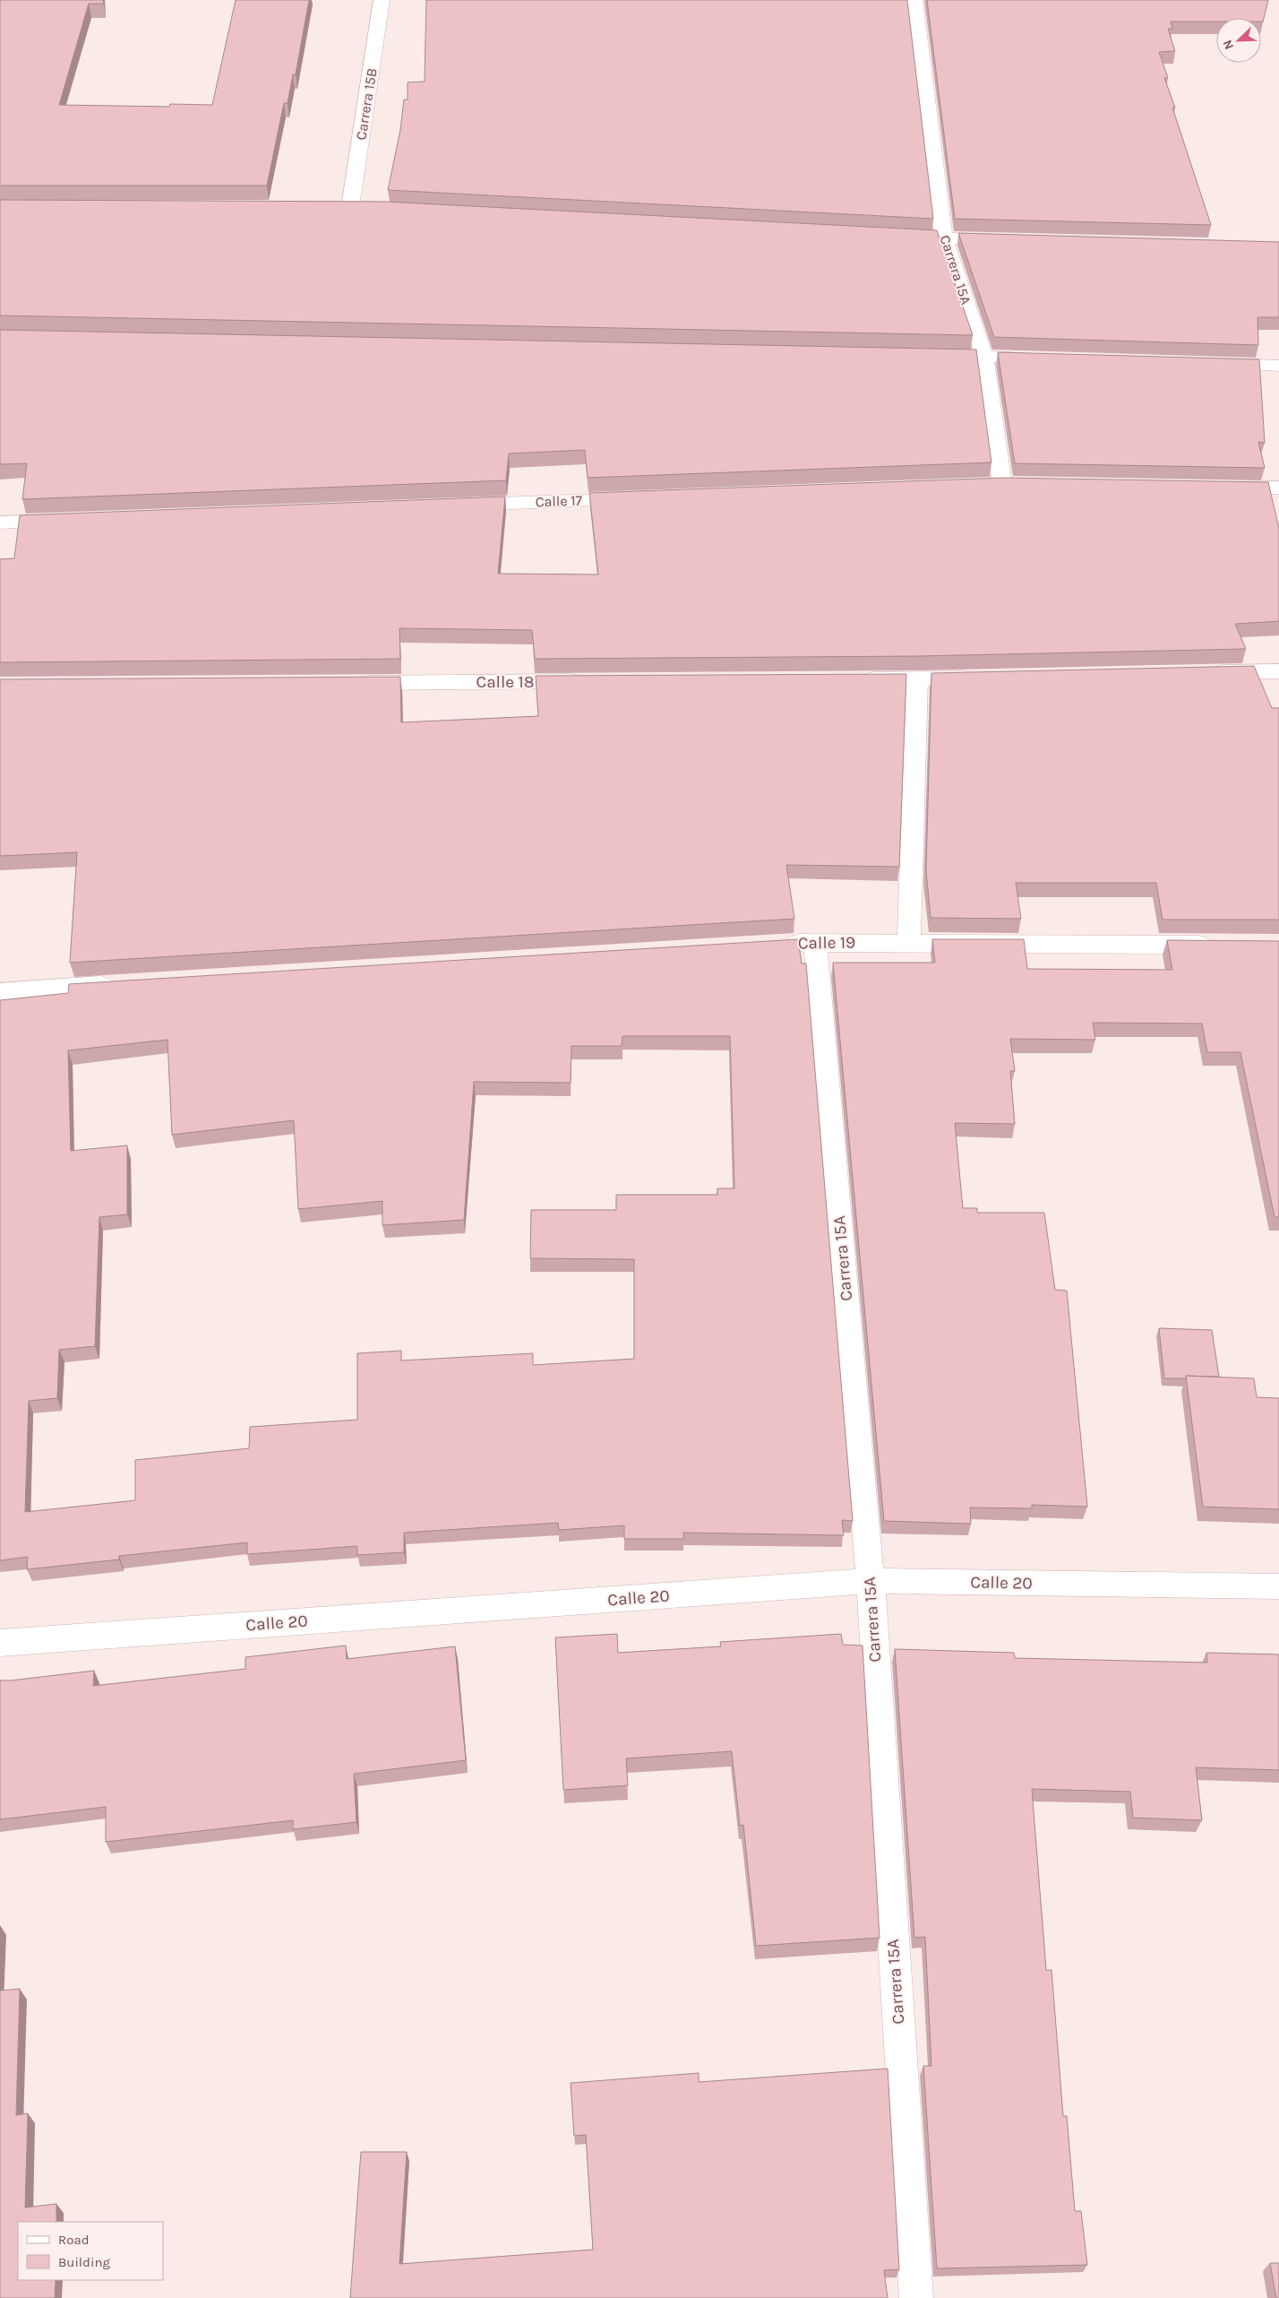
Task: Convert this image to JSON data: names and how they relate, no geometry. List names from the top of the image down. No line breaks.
{"streets":{"street":["Carrera 15B","Carrera 15A","Calle 17","Calle 18","Calle 19","Calle 20"]},"crossings":[["Carrera 15A","Calle 19"],["Carrera 15A","Calle 20"]],"legend":["Road","Building"],"north":"bottom left"}
